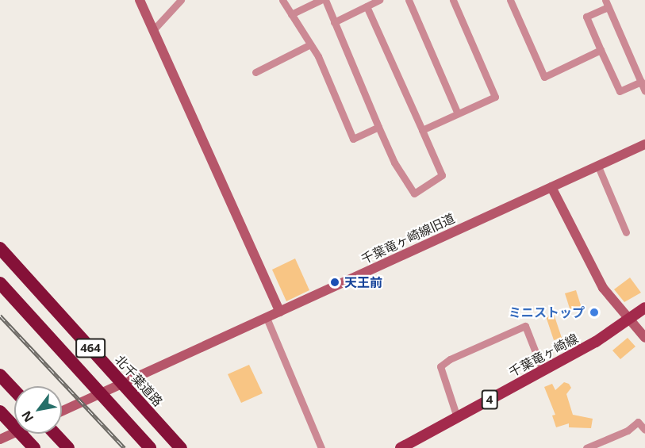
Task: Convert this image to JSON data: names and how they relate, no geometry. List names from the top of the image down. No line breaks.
{"streets":{"highway":["464","北千葉道路"],"main road":["千葉竜ヶ崎線","4"],"street":["千葉竜ヶ崎線旧道"]},"crossings":[["千葉竜ヶ崎線旧道","北千葉道路"]],"places":["天王前","ミニストップ"],"north":"bottom left"}
